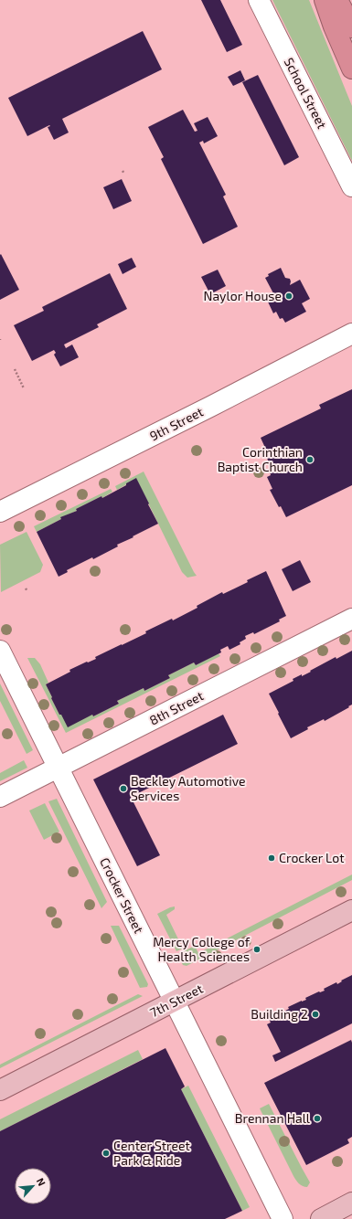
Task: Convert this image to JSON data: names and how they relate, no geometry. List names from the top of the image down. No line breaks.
{"streets":{"main road":["7th Street"],"street":["School Street","9th Street","8th Street","Crocker Street"]},"crossings":[["8th Street","Crocker Street"],["Crocker Street","7th Street"]],"places":["Naylor House","Corinthian Baptist Church","Beckley Automotive Services","Crocker Lot","Mercy College of Health Sciences","Building 2","Brennan Hall","Center Street Park & Ride"],"north":"top right"}
